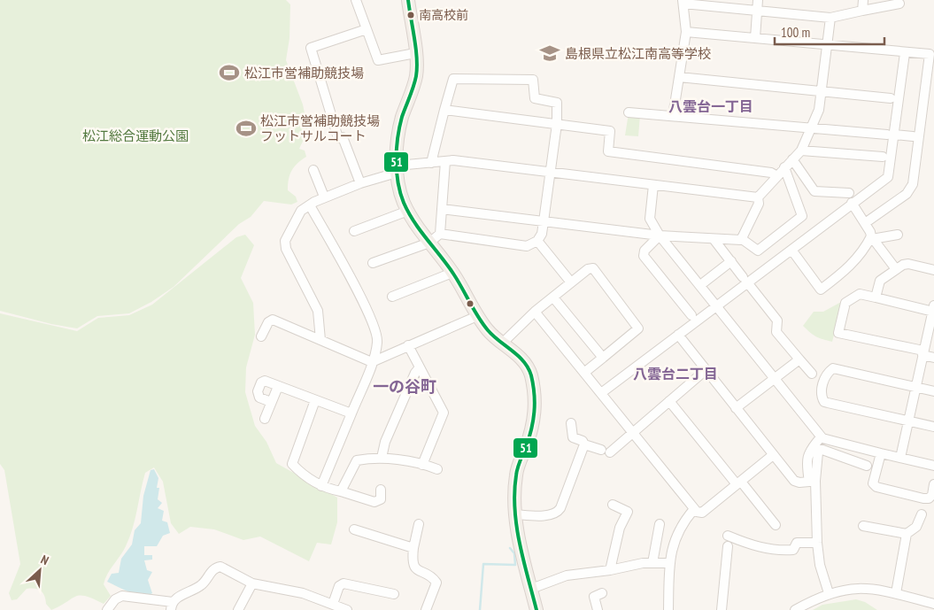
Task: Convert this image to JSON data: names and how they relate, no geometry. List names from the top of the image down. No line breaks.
{"districts":["八雲台一丁目","八雲台二丁目","一の谷町"],"parks":["松江総合運動公園"],"places":{"other":["南高校前"],"school or university":["島根県立松江南高等学校"],"sports":["松江市営補助競技場","松江市営補助競技場 フットサルコート"]},"lines":["transit line 51"],"scale_bar":"100 m","north":"top right"}
